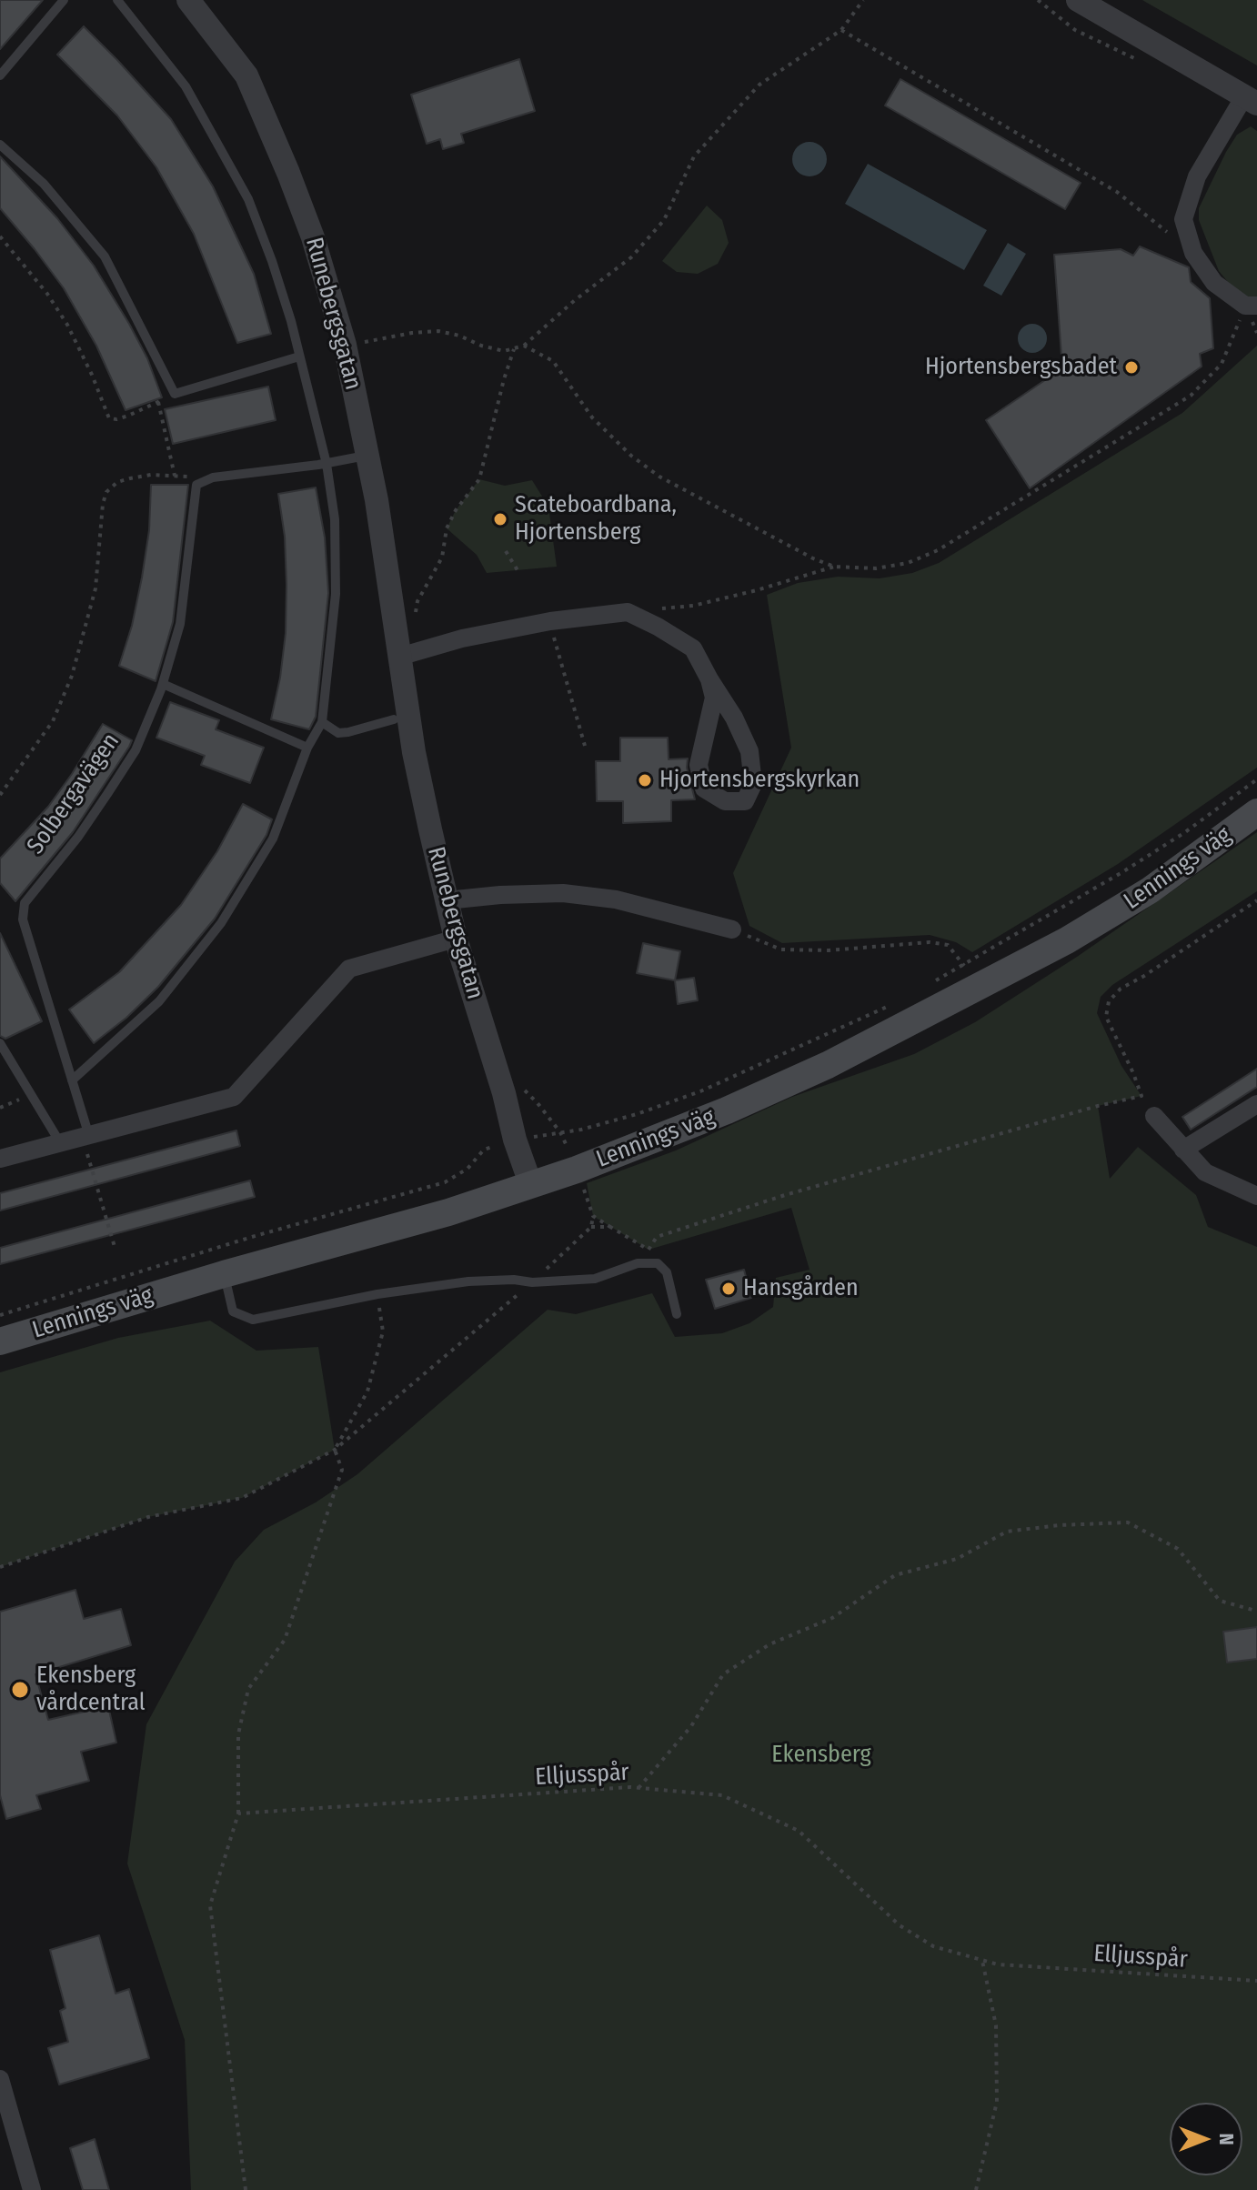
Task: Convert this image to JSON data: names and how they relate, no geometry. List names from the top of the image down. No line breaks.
{"streets":{"main road":["Lennings väg"],"street":["Runebergsgatan"],"lane":["Solbergavägen"],"path":["Elljusspår"]},"crossings":[["Runebergsgatan","Lennings väg"]],"parks":["Ekensberg"],"places":["Hjortensbergsbadet","Scateboardbana, Hjortensberg","Hjortensbergskyrkan","Hansgården","Ekensberg vårdcentral"],"north":"right"}
